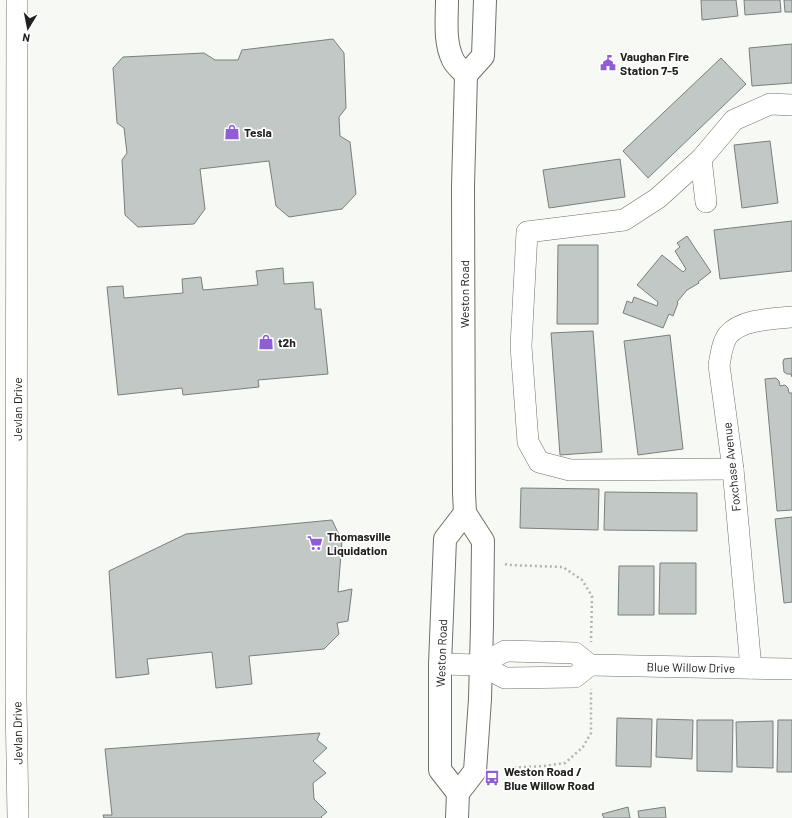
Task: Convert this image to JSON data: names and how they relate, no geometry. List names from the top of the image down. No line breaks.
{"streets":{"main road":["Weston Road"],"street":["Jevlan Drive","Foxchase Avenue","Blue Willow Drive"]},"crossings":[["Weston Road","Blue Willow Drive"],["Foxchase Avenue","Blue Willow Drive"]],"places":{"public building":["Vaughan Fire Station 7-5"],"shop":["Tesla","t2h"],"supermarket":["Thomasville Liquidation"],"bus stop":["Weston Road / Blue Willow Road"]},"north":"bottom"}
